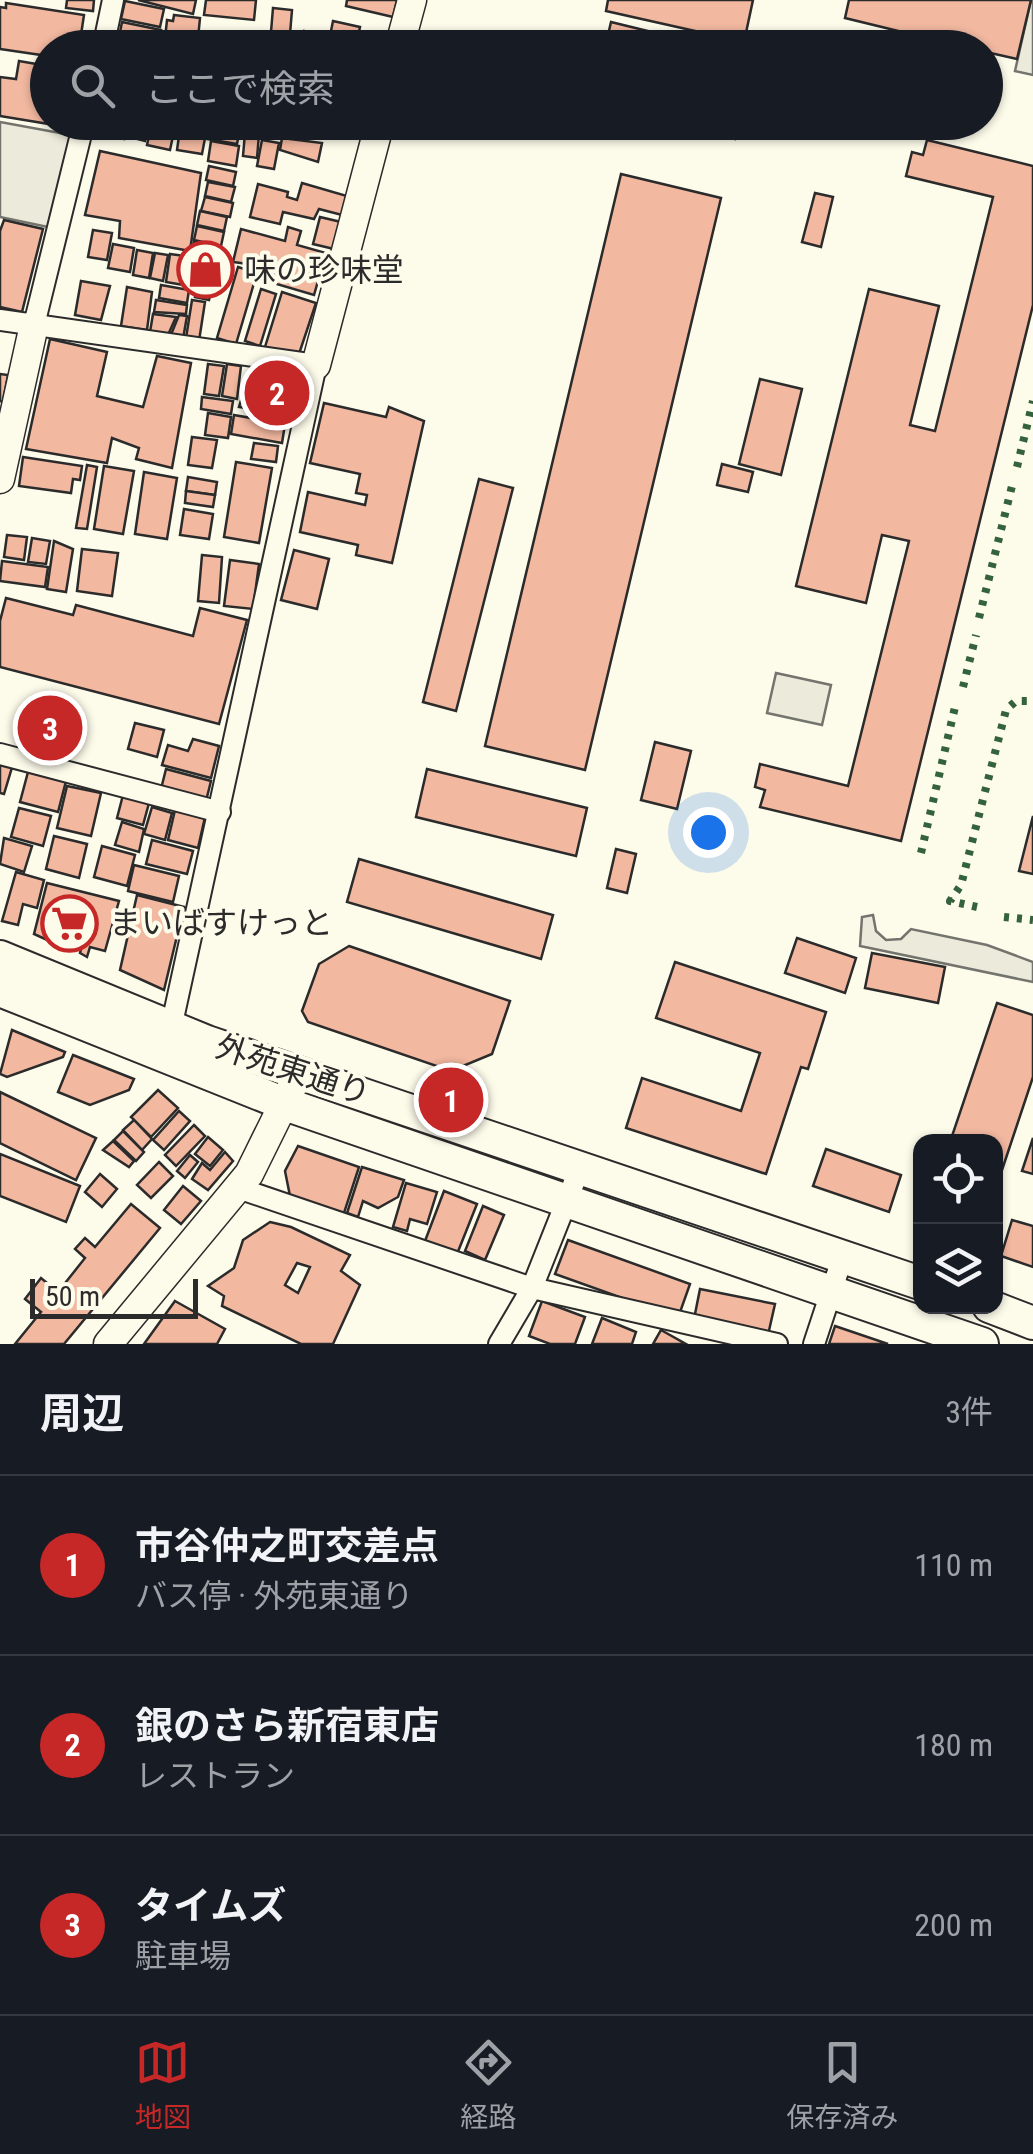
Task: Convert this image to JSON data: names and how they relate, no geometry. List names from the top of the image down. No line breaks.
{"streets":{"main road":["外苑東通り"]},"places":{"shop":["味の珍味堂"],"supermarket":["まいばすけっと"]},"scale_bar":"50 m","page":{"search":"ここで検索","pins":["2","3","1"],"scale":"50 m","heading":["周辺","3件"],"list":[{"mark":"1","name":"市谷仲之町交差点","note":"バス停 · 外苑東通り","value":"110 m"},{"mark":"2","name":"銀のさら新宿東店","note":"レストラン","value":"180 m"},{"mark":"3","name":"タイムズ","note":"駐車場","value":"200 m"}],"nav":["地図","経路","保存済み"]}}
